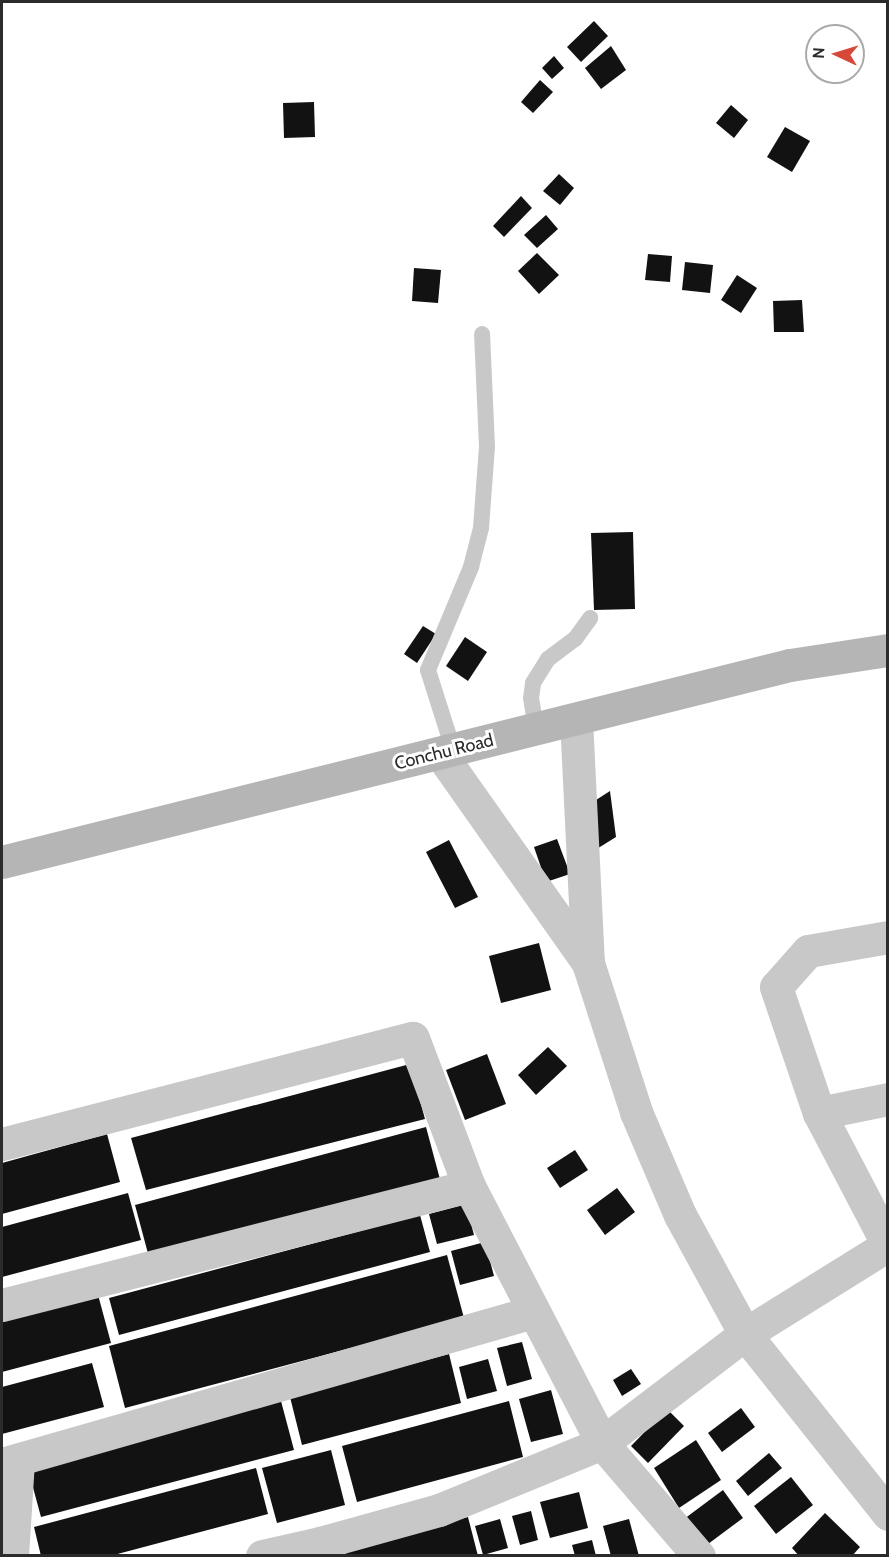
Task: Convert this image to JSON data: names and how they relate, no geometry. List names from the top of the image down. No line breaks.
{"streets":{"main road":["Conchu Road"]},"north":"left"}
